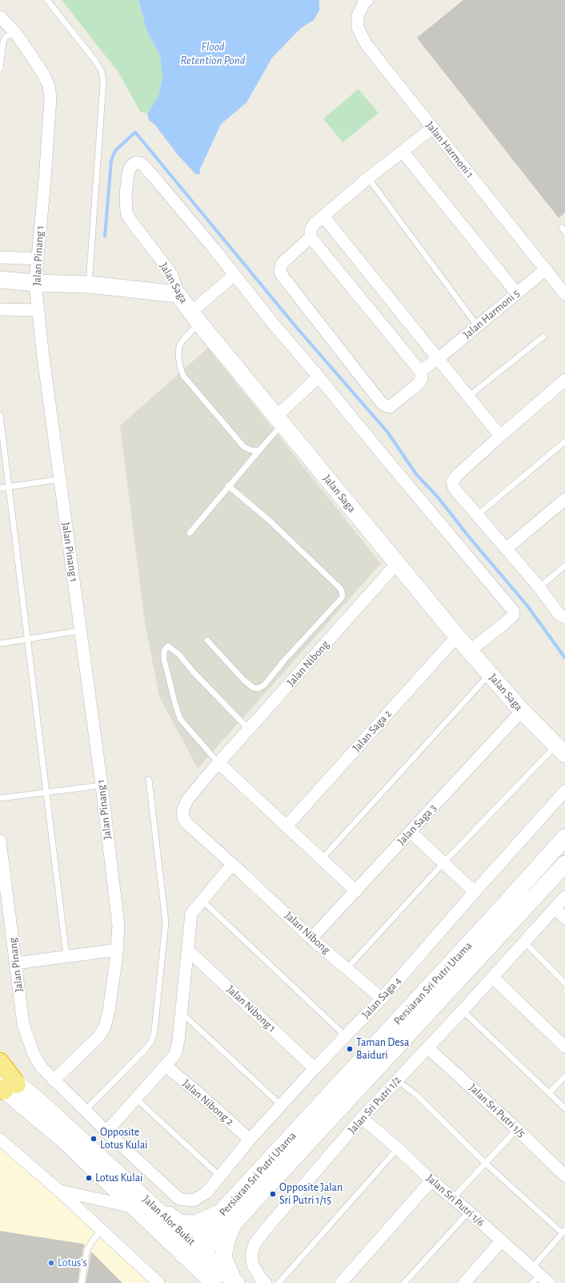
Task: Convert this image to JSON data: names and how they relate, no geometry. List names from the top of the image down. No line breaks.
{"streets":{"main road":["Jalan Saga","Persiaran Sri Putri Utama","Jalan Alor Bukit"],"street":["Jalan Harmoni 1","Jalan Pinang 1","Jalan Harmoni 5","Jalan Nibong","Jalan Saga 2","Jalan Saga 3","Jalan Pinang","Jalan Saga 4","Jalan Nibong 1","Jalan Nibong 2","Jalan Sri Putri 1/2","Jalan Sri Putri 1/5","Jalan Sri Putri 1/6"]},"crossings":[["Jalan Harmoni 1","Jalan Harmoni 5"],["Jalan Pinang 1","Jalan Pinang"],["Jalan Saga","Jalan Nibong"],["Jalan Saga","Jalan Saga 2"],["Jalan Saga","Jalan Saga 3"],["Jalan Nibong","Jalan Saga 3"],["Jalan Nibong","Jalan Saga 4"],["Jalan Pinang","Jalan Saga 4"],["Persiaran Sri Putri Utama","Jalan Alor Bukit"],["Jalan Saga 4","Jalan Nibong 1"],["Jalan Saga 4","Jalan Nibong 2"],["Jalan Sri Putri 1/2","Jalan Sri Putri 1/5"],["Jalan Sri Putri 1/2","Jalan Sri Putri 1/6"]],"water":["Flood Retention Pond"],"places":["Taman Desa Baiduri","Opposite Lotus Kulai","Lotus Kulai","Opposite Jalan Sri Putri 1/15","Lotus's"]}
